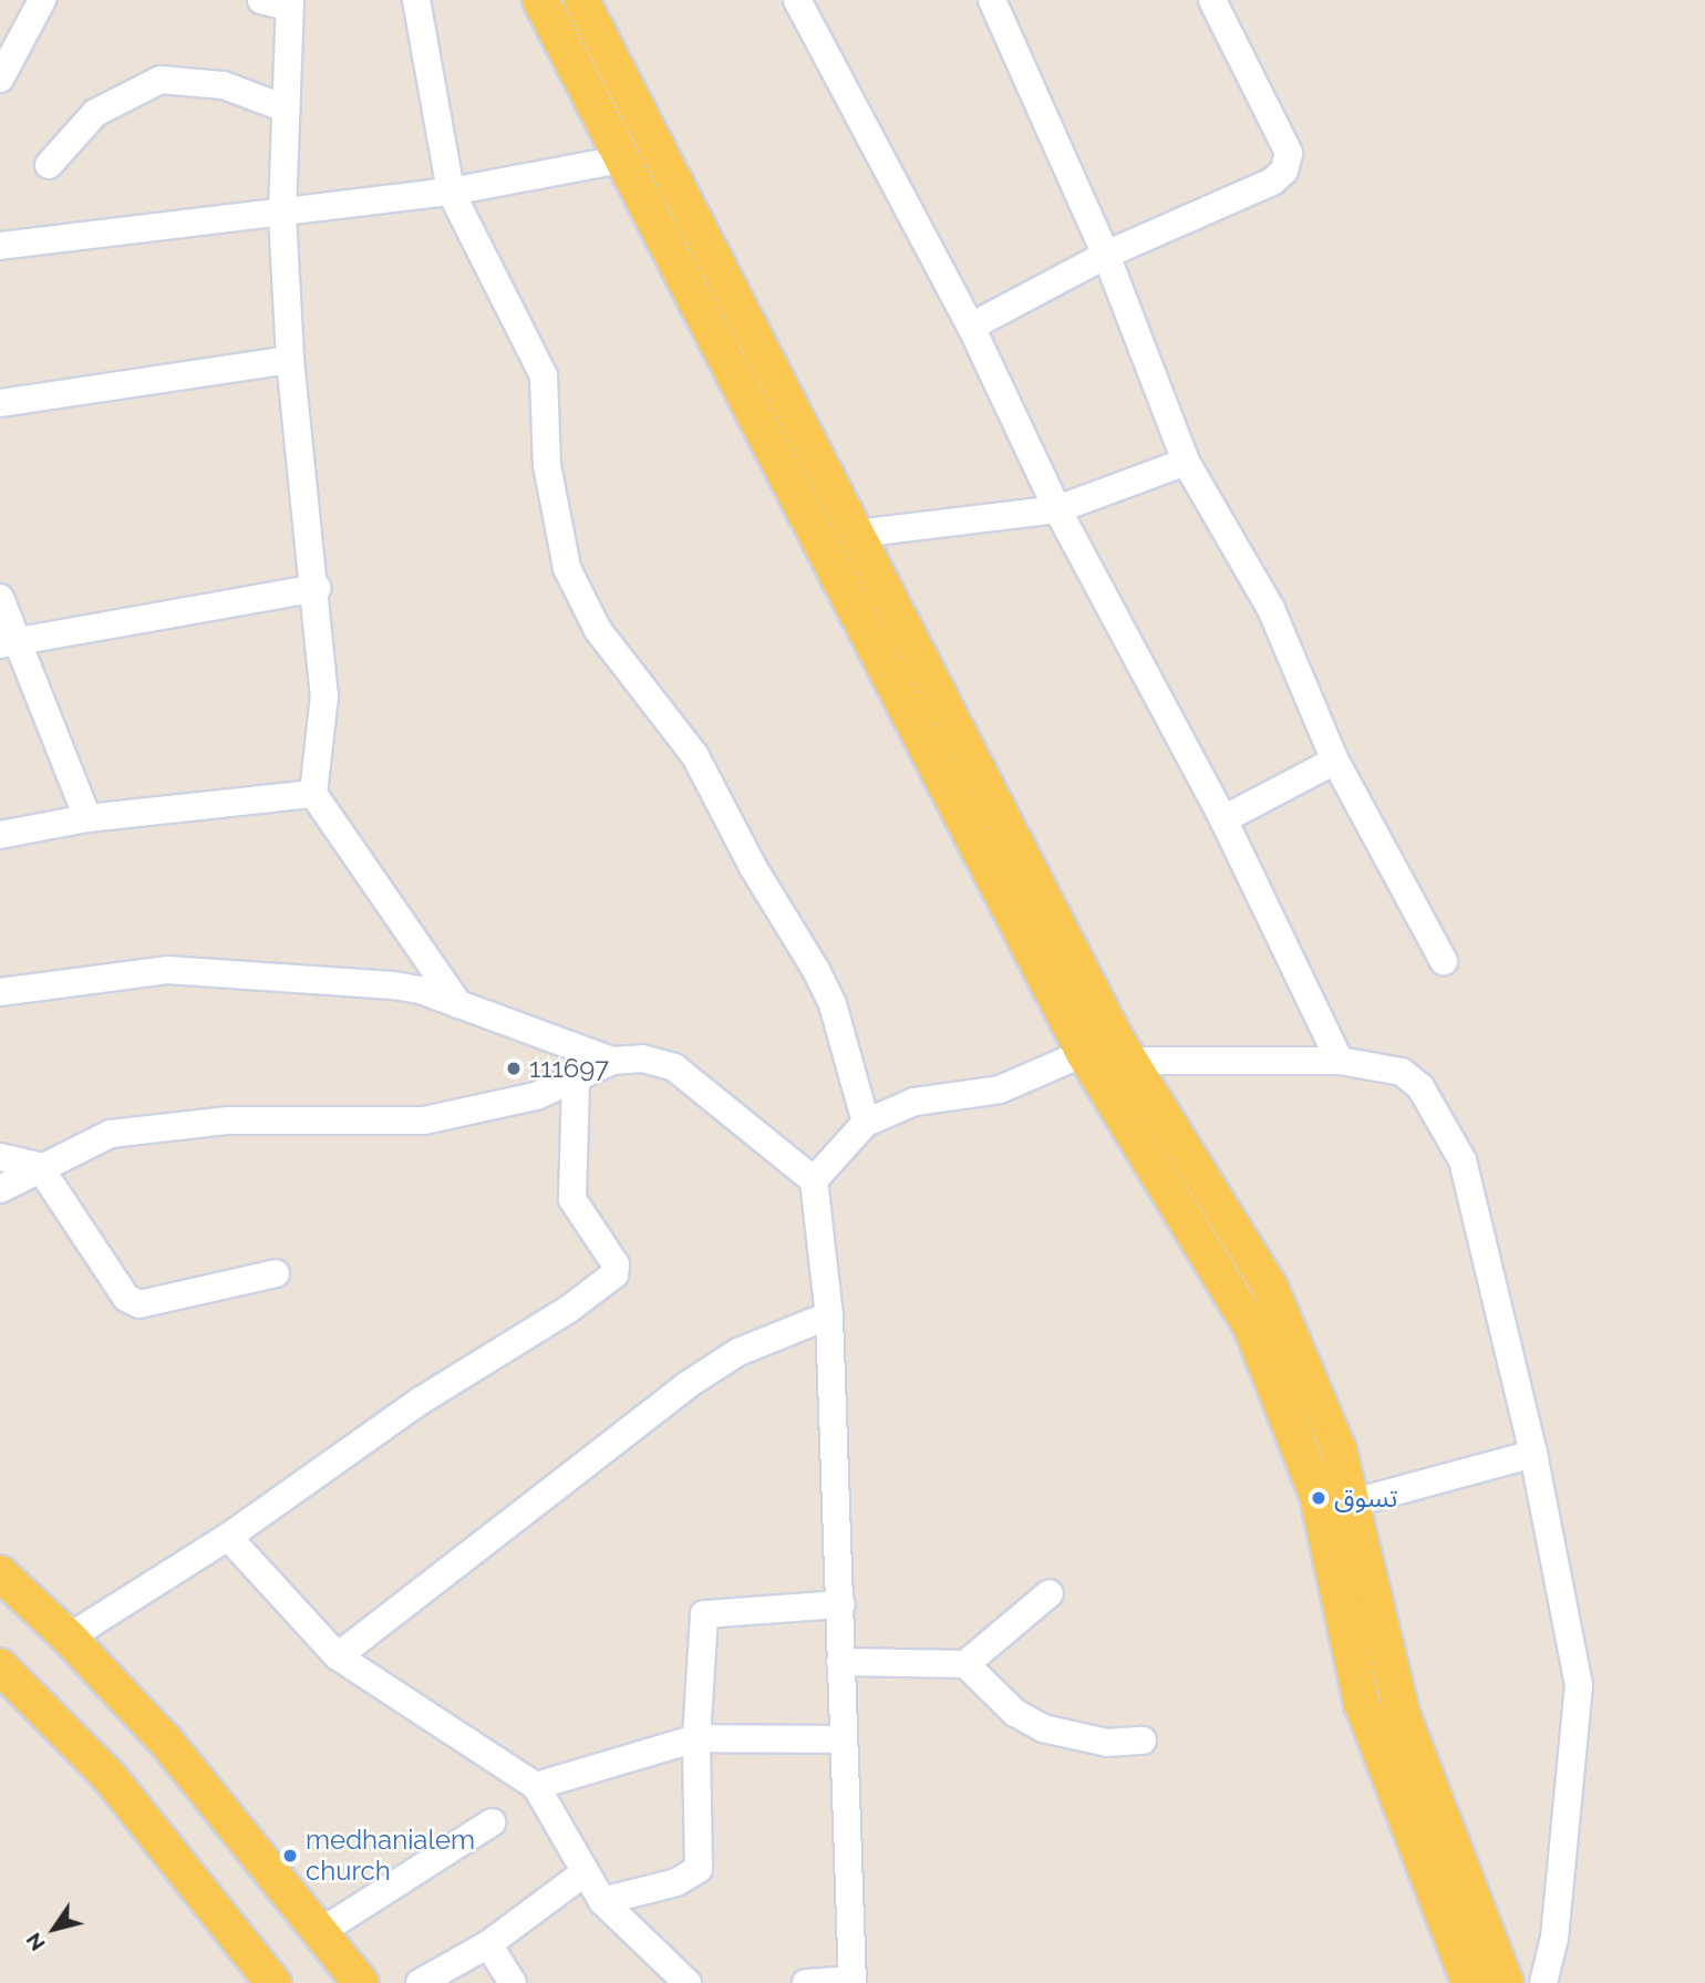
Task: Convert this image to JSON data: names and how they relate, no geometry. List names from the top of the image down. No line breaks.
{"places":["111697","تسوق","medhanialem church"],"north":"bottom left"}
